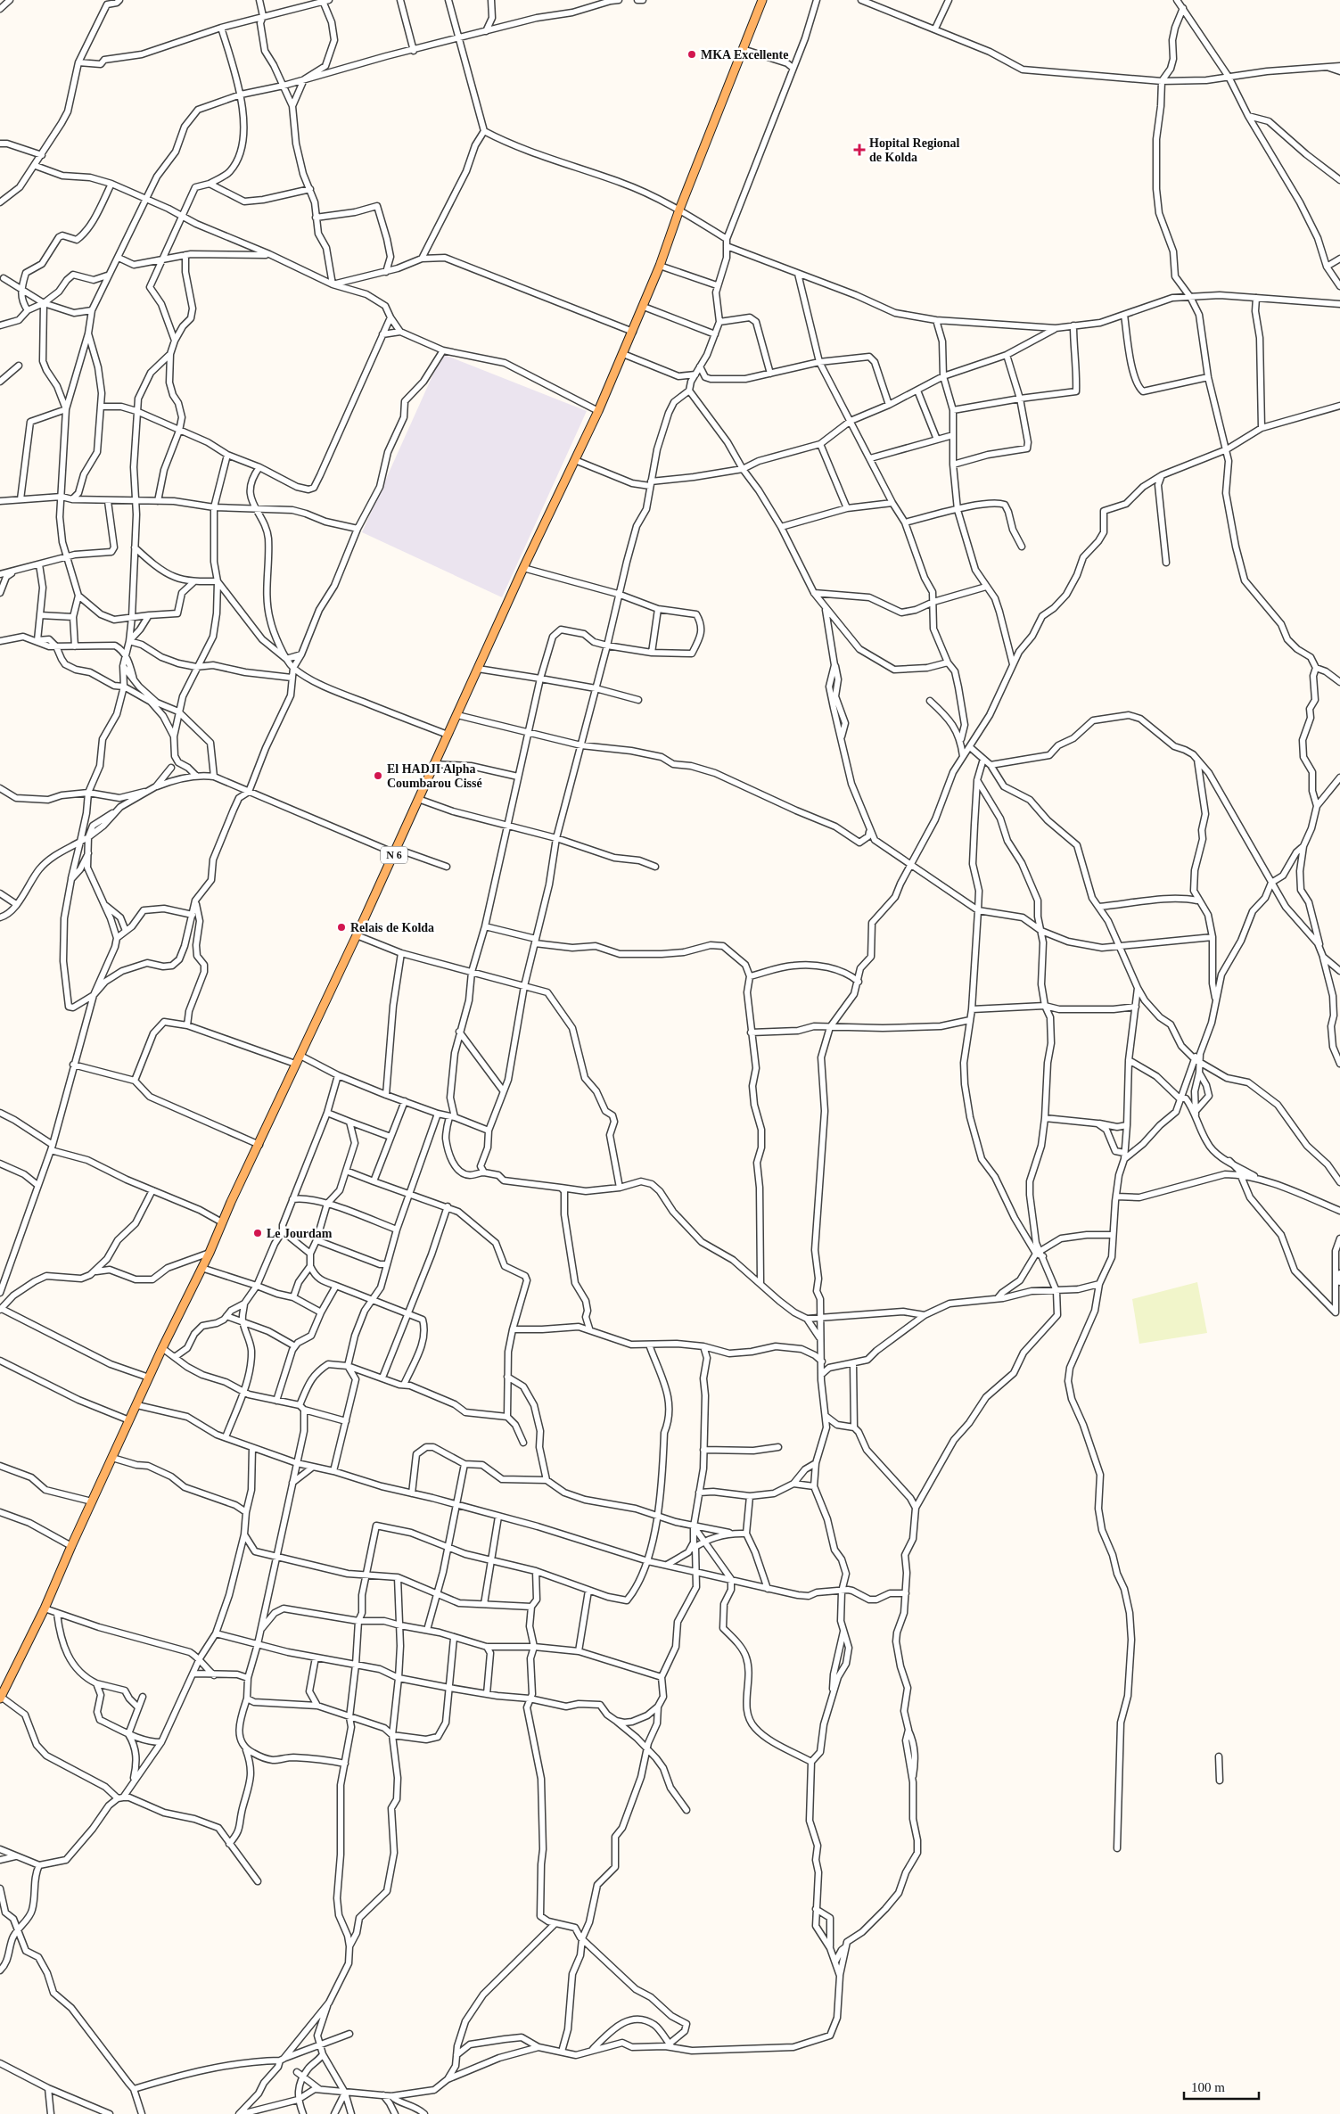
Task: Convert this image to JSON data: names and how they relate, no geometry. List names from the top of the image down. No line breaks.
{"streets":{"main road":["N 6"]},"places":{"other":["MKA Excellente","El HADJI Alpha Coumbarou Cissé","Relais de Kolda","Le Jourdam"],"health":["Hopital Regional de Kolda"]},"scale_bar":"100 m"}
